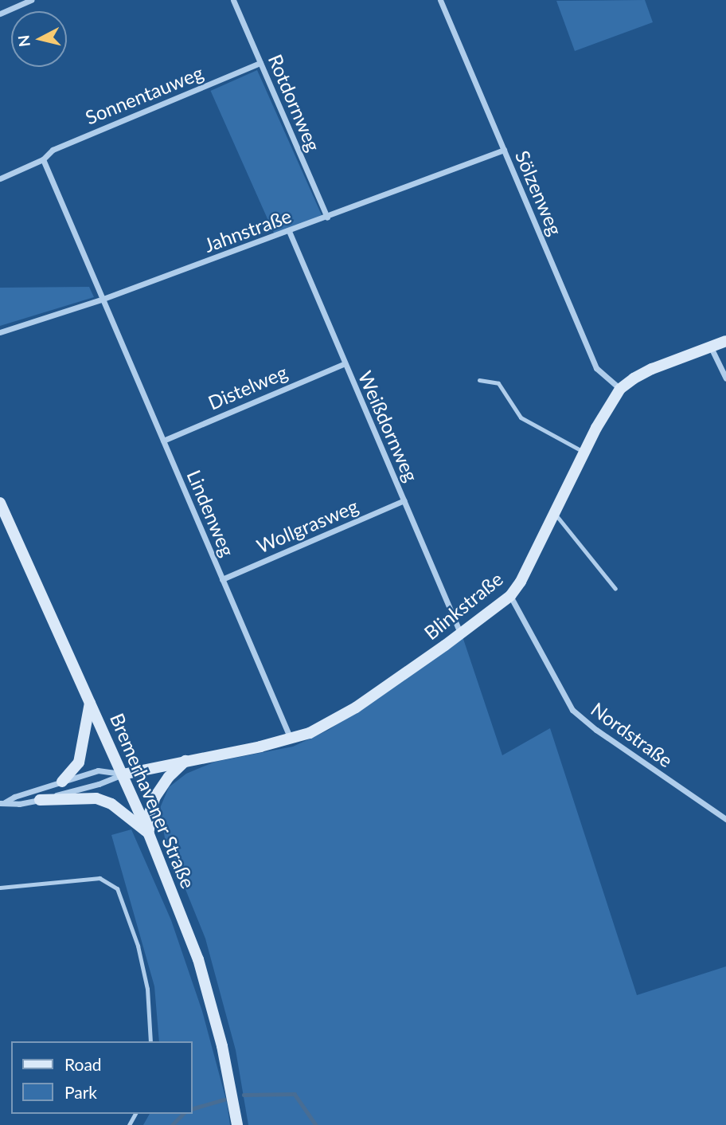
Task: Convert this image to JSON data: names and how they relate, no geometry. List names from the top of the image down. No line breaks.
{"streets":{"street":["Sonnentauweg","Rotdornweg","Sölzenweg","Jahnstraße","Distelweg","Weißdornweg","Lindenweg","Wollgrasweg","Blinkstraße","Nordstraße","Bremerhavener Straße"]},"crossings":[["Sonnentauweg","Rotdornweg"],["Sonnentauweg","Lindenweg"],["Rotdornweg","Jahnstraße"],["Sölzenweg","Jahnstraße"],["Sölzenweg","Blinkstraße"],["Jahnstraße","Weißdornweg"],["Jahnstraße","Lindenweg"],["Distelweg","Weißdornweg"],["Distelweg","Lindenweg"],["Weißdornweg","Wollgrasweg"],["Weißdornweg","Blinkstraße"],["Lindenweg","Wollgrasweg"],["Lindenweg","Blinkstraße"],["Blinkstraße","Nordstraße"],["Blinkstraße","Bremerhavener Straße"]],"legend":["Road","Park"],"north":"left"}
